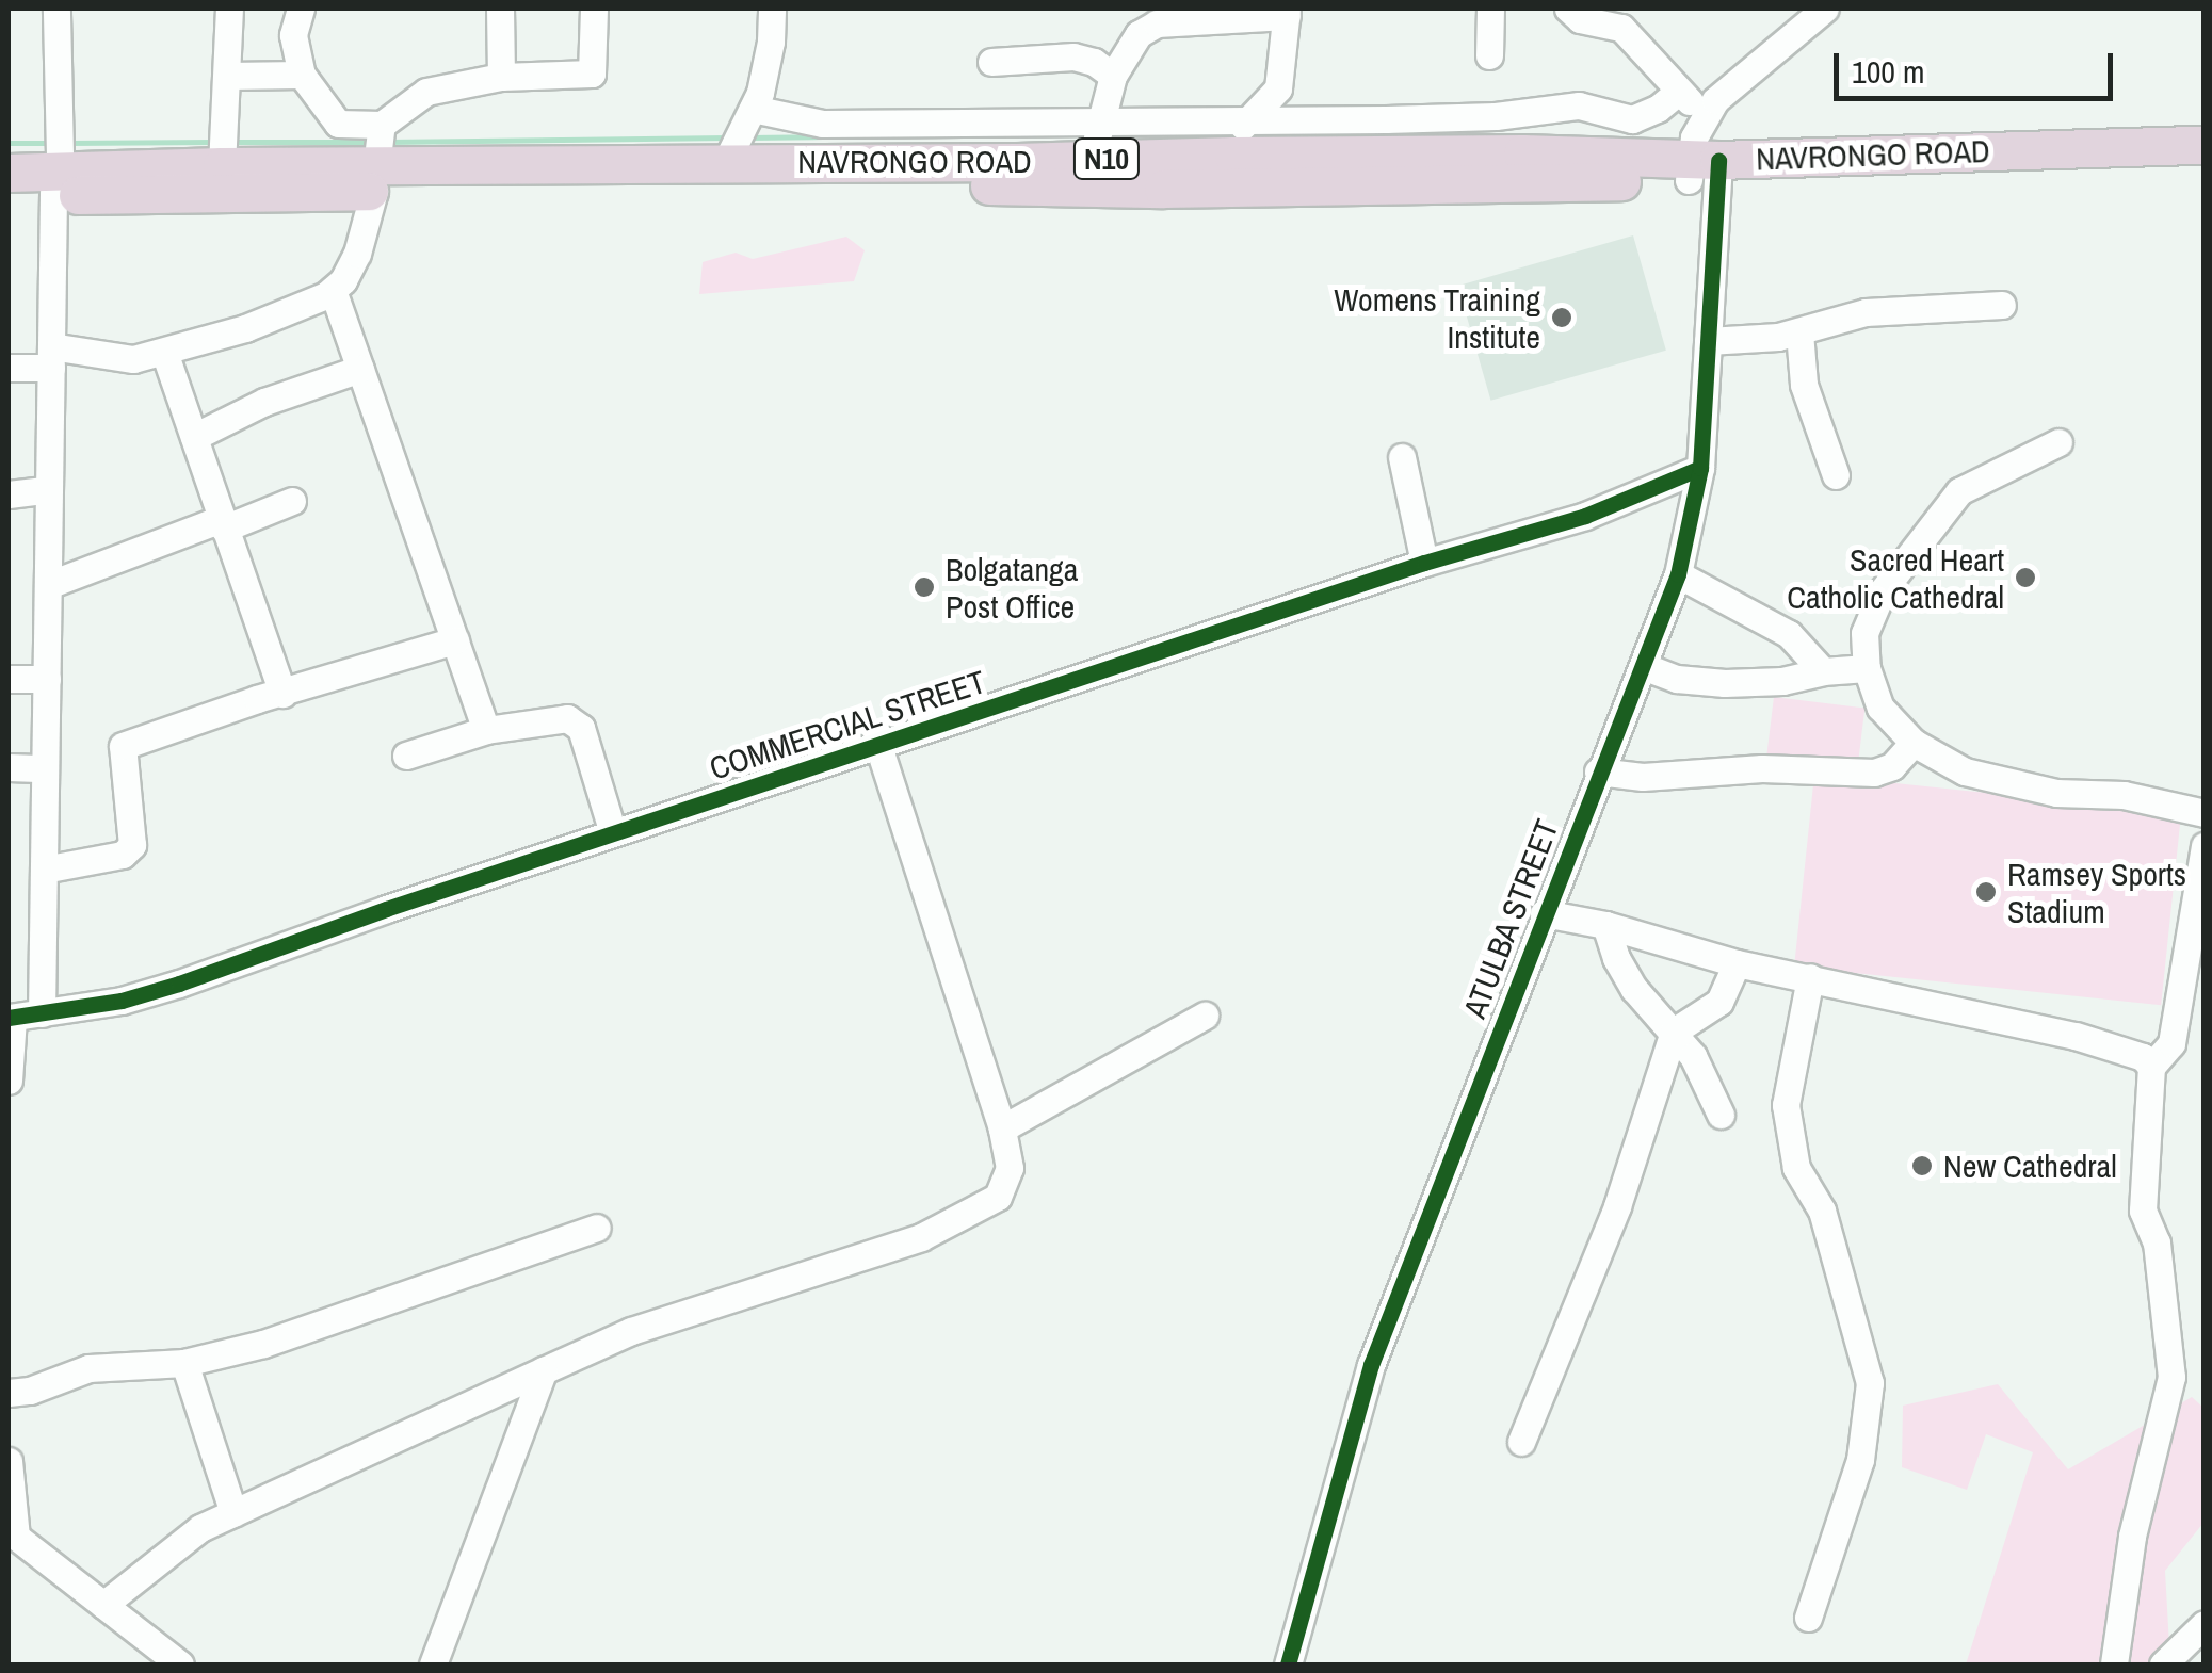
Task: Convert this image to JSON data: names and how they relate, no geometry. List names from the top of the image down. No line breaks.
{"streets":{"highway":["NAVRONGO ROAD","N10"],"street":["COMMERCIAL STREET","ATULBA STREET"]},"crossings":[["NAVRONGO ROAD","ATULBA STREET"],["COMMERCIAL STREET","ATULBA STREET"]],"places":["Womens Training Institute","Sacred Heart Catholic Cathedral","Bolgatanga Post Office","Ramsey Sports Stadium","New Cathedral"],"scale_bar":"100 m"}
